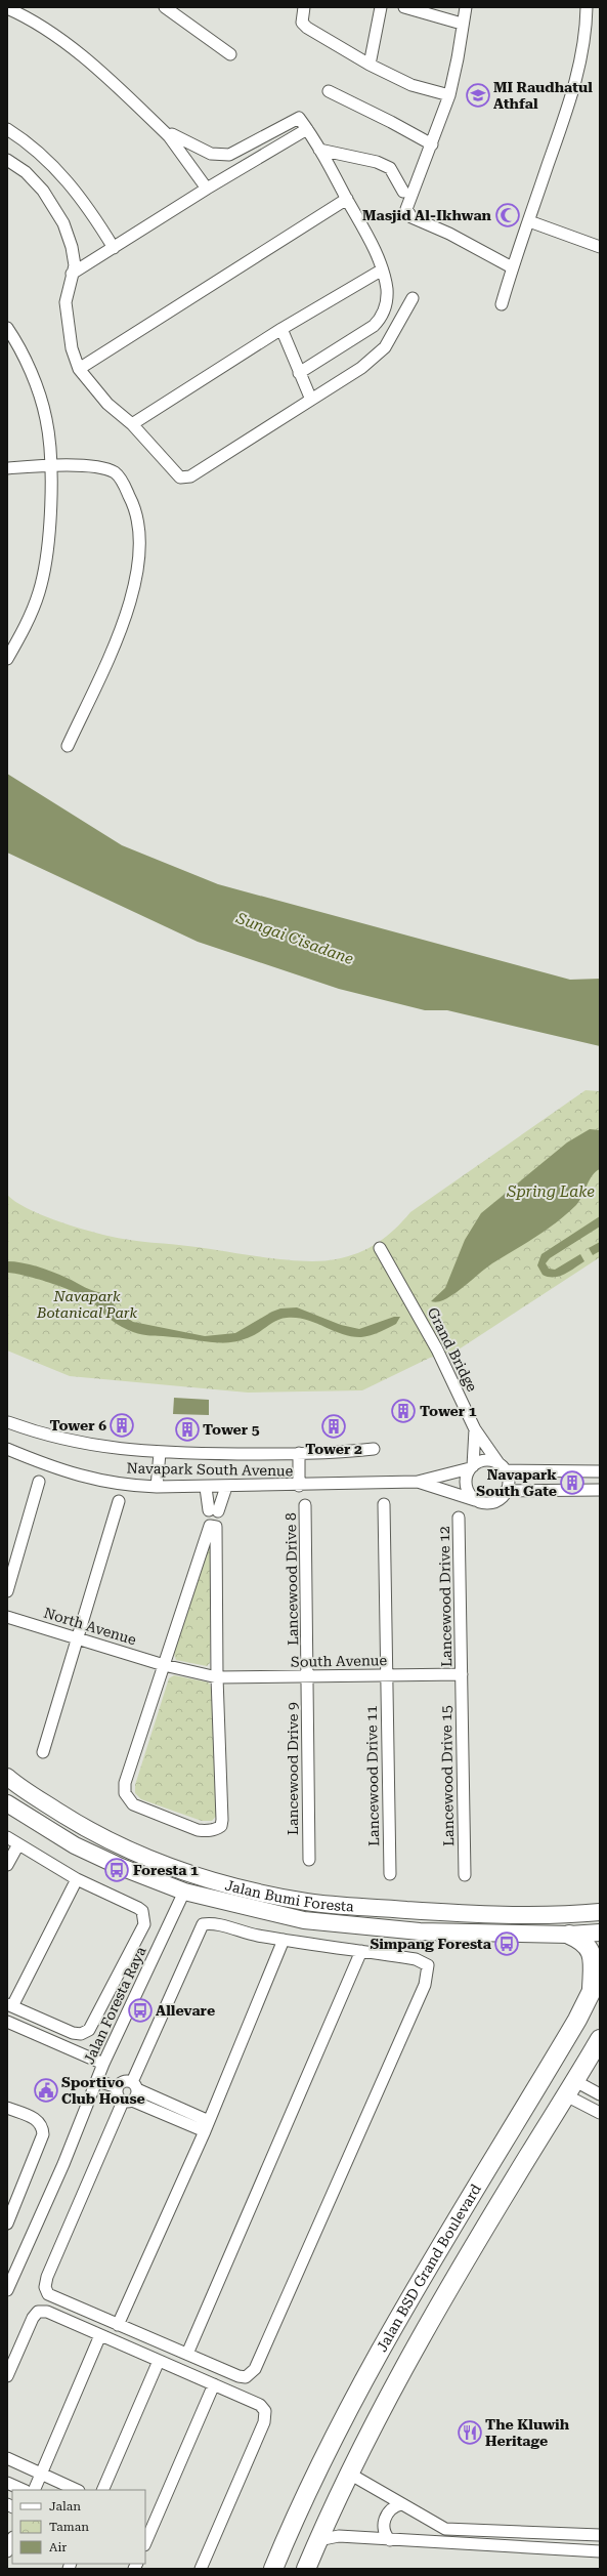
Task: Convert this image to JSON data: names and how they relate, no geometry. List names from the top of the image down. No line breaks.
{"streets":{"main road":["Jalan Bumi Foresta","Jalan BSD Grand Boulevard"],"street":["Grand Bridge","Navapark South Avenue","Lancewood Drive 8","Lancewood Drive 12","North Avenue","South Avenue","Lancewood Drive 9","Lancewood Drive 11","Lancewood Drive 15","Jalan Foresta Raya"]},"crossings":[["Grand Bridge","Navapark South Avenue"],["Lancewood Drive 8","South Avenue"],["Lancewood Drive 8","Lancewood Drive 9"],["Lancewood Drive 12","South Avenue"],["Lancewood Drive 12","Lancewood Drive 15"],["North Avenue","South Avenue"],["South Avenue","Lancewood Drive 9"],["South Avenue","Lancewood Drive 11"],["South Avenue","Lancewood Drive 15"],["Jalan Bumi Foresta","Jalan Foresta Raya"]],"water":["Sungai Cisadane","Spring Lake"],"parks":["Navapark Botanical Park"],"places":{"school or university":["MI Raudhatul Athfal"],"mosque":["Masjid Al-Ikhwan"],"building":["Tower 1","Tower 6","Tower 2","Tower 5","Navapark South Gate"],"bus stop":["Foresta 1","Simpang Foresta","Allevare"],"public building":["Sportivo Club House"],"restaurant":["The Kluwih Heritage"]},"legend":["Jalan","Taman","Air"]}
